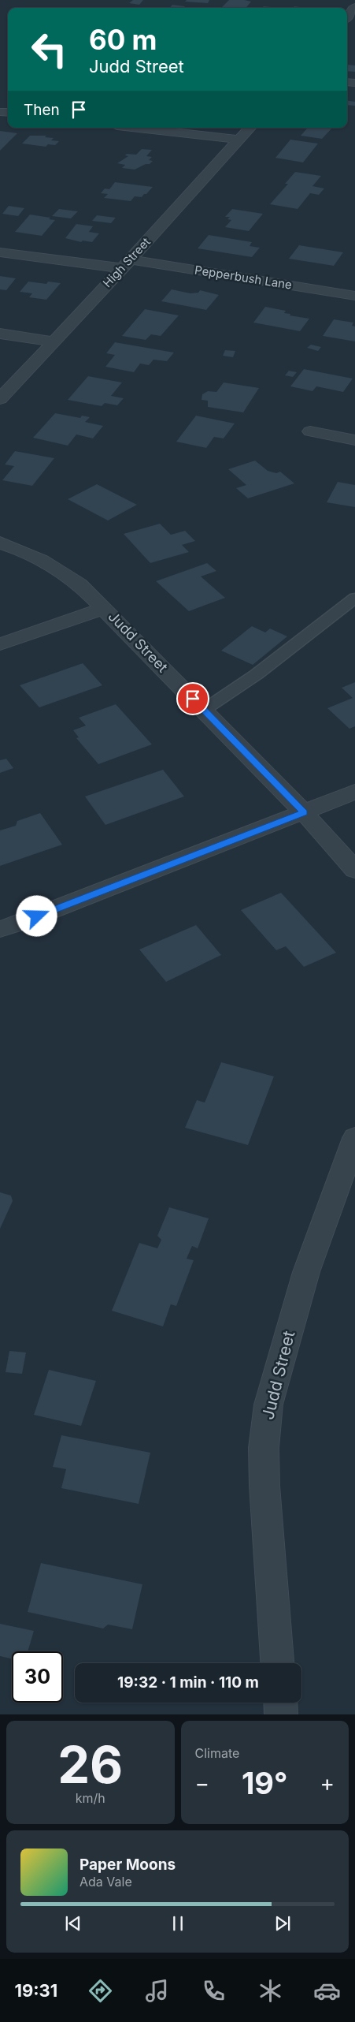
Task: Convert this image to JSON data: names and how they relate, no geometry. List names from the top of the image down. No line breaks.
{"streets":{"street":["High Street","Pepperbush Lane","Judd Street"]},"crossings":[["High Street","Pepperbush Lane"]],"page":{"turn":["60 m","Judd Street"],"then":"Then","limit":"30","trip":"19:32 · 1 min · 110 m","tile":[["26","km/h"],"Climate"],"heat":["−","19°","+"],"song":["Paper Moons","Ada Vale"],"tabs":"19:31"}}
